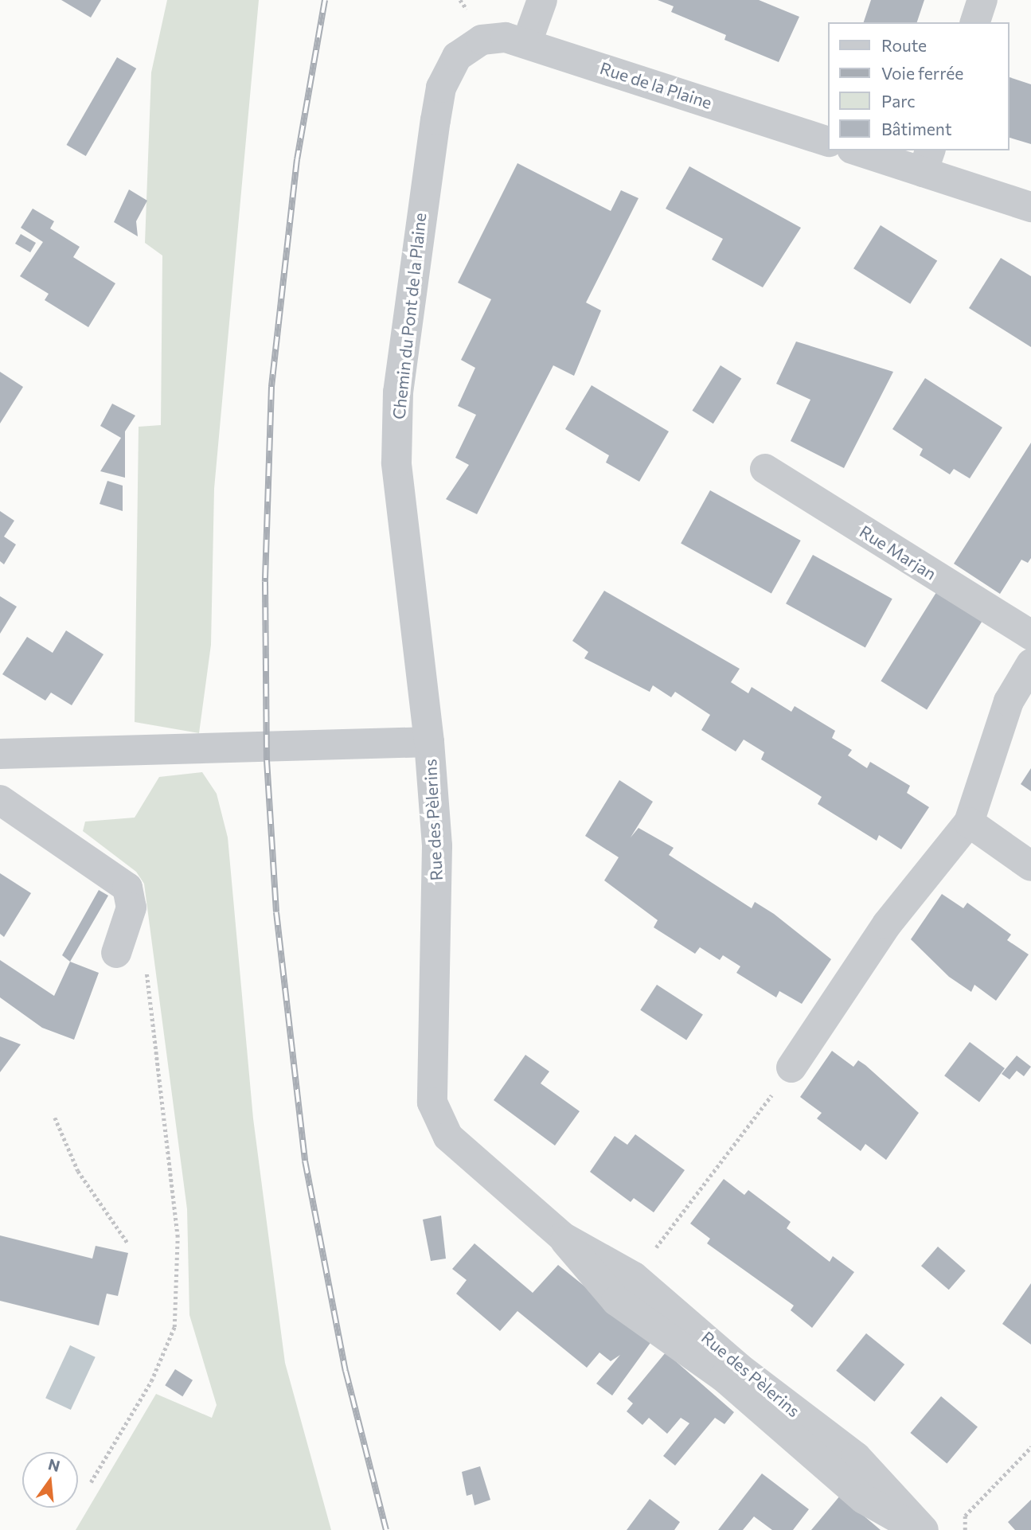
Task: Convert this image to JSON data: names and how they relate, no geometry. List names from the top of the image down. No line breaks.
{"streets":{"street":["Rue de la Plaine","Chemin du Pont de la Plaine","Rue Marjan","Rue des Pèlerins"]},"crossings":[["Rue de la Plaine","Chemin du Pont de la Plaine"],["Chemin du Pont de la Plaine","Rue des Pèlerins"]],"legend":["Route","Voie ferrée","Parc","Bâtiment"],"north":"top"}
